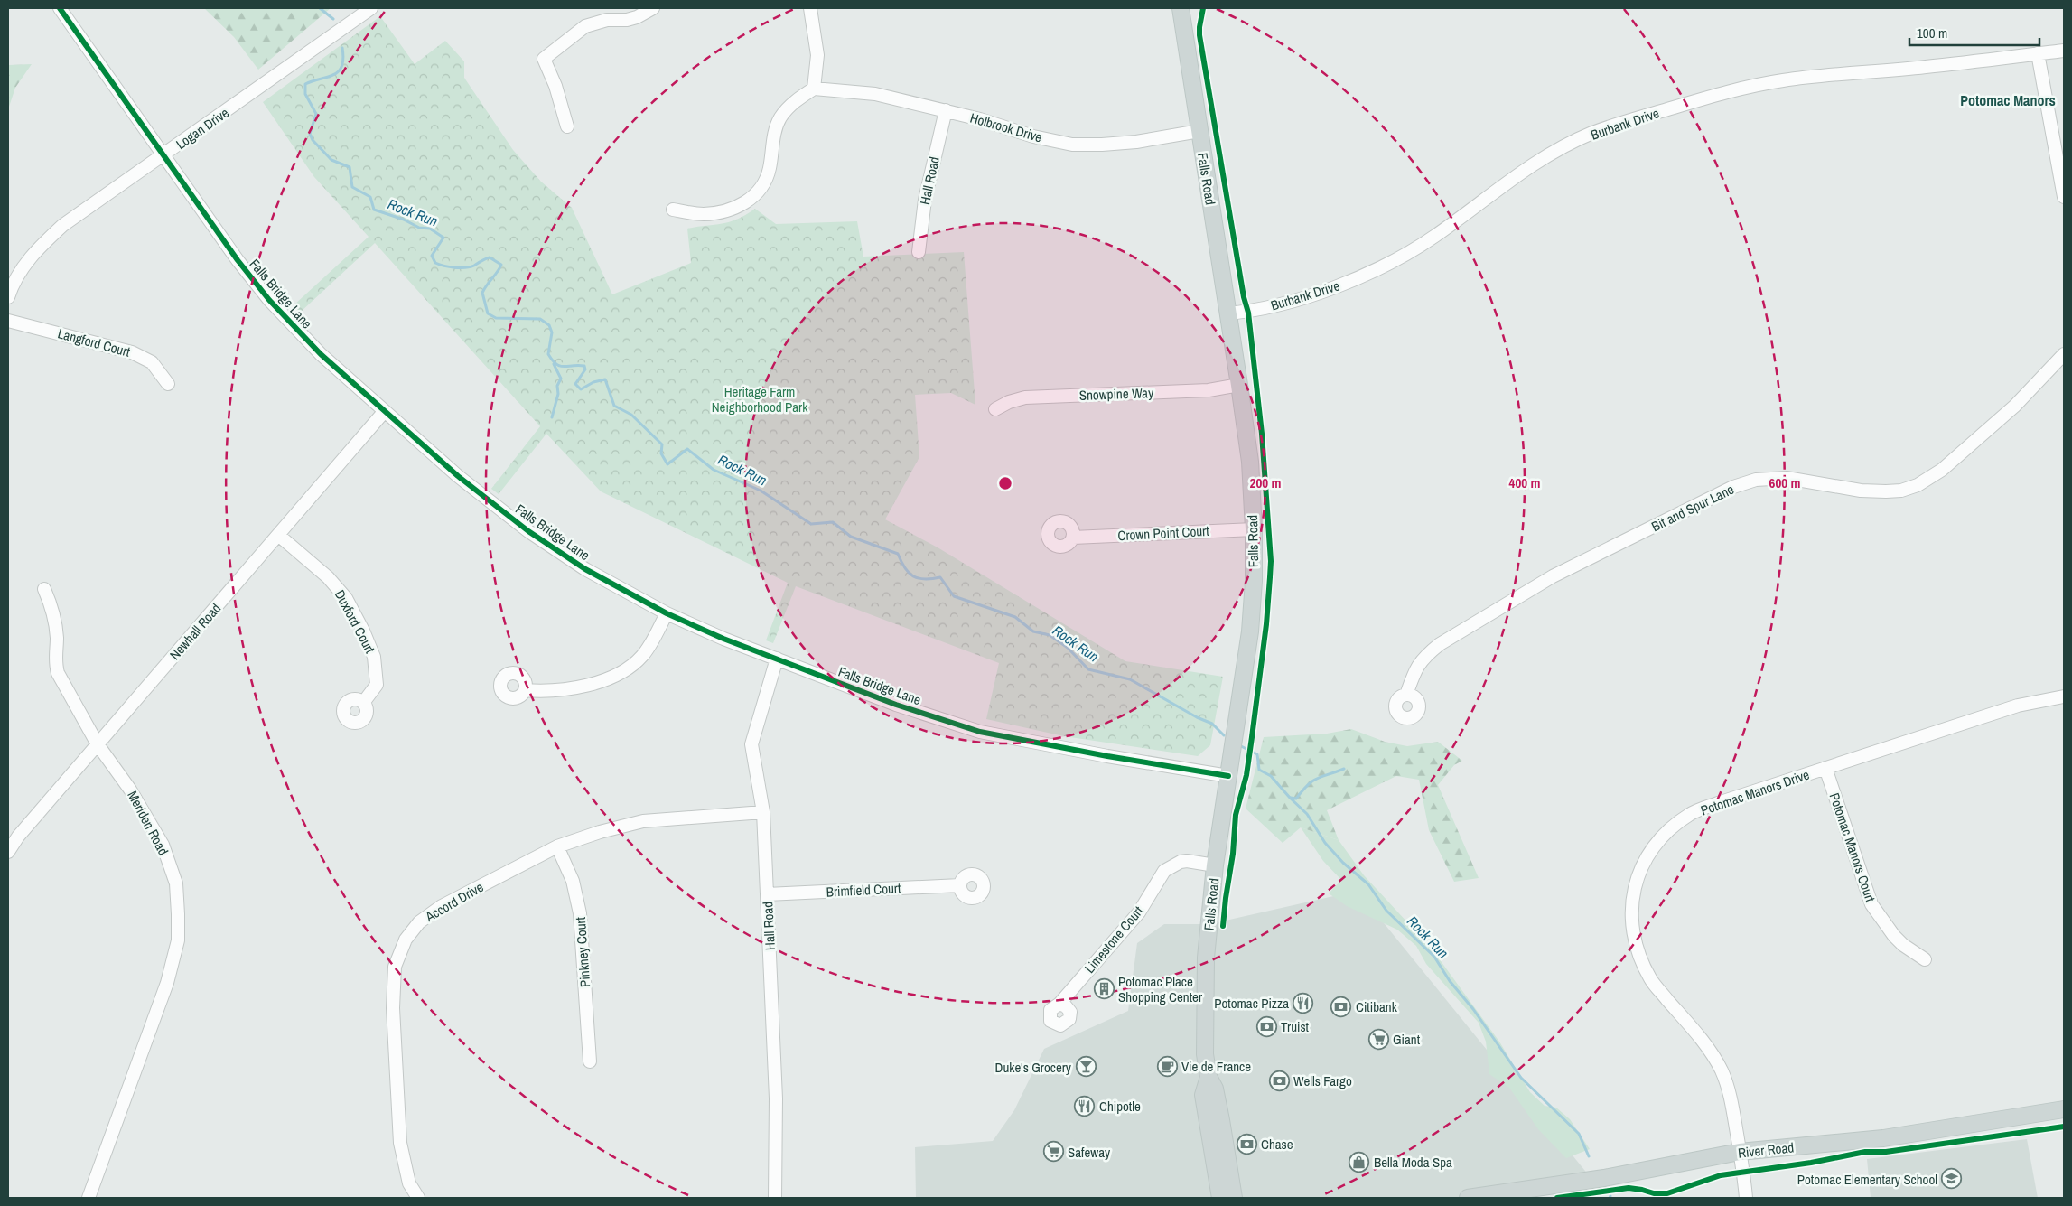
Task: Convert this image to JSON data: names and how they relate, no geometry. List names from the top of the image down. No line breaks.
{"streets":{"main road":["Falls Road","River Road"],"street":["Burbank Drive","Holbrook Drive","Logan Drive","Hall Road","Falls Bridge Lane","Langford Court","Snowpine Way","Bit and Spur Lane","Crown Point Court","Duxford Court","Newhall Road","Potomac Manors Drive","Meriden Road","Potomac Manors Court","Brimfield Court","Accord Drive","Limestone Court","Pinkney Court"]},"crossings":[["Burbank Drive","Falls Road"],["Holbrook Drive","Falls Road"],["Holbrook Drive","Hall Road"],["Logan Drive","Falls Bridge Lane"],["Falls Road","Falls Bridge Lane"],["Falls Road","Snowpine Way"],["Falls Road","Crown Point Court"],["Falls Road","Limestone Court"],["Hall Road","Falls Bridge Lane"],["Hall Road","Brimfield Court"],["Hall Road","Accord Drive"],["Falls Bridge Lane","Newhall Road"],["Duxford Court","Newhall Road"],["Newhall Road","Meriden Road"],["Potomac Manors Drive","Potomac Manors Court"],["Potomac Manors Drive","River Road"],["Accord Drive","Pinkney Court"]],"districts":["Potomac Manors"],"water":["Rock Run"],"parks":["Heritage Farm Neighborhood Park"],"places":{"building":["Potomac Place Shopping Center"],"restaurant":["Potomac Pizza","Chipotle"],"bank":["Citibank","Truist","Wells Fargo","Chase"],"supermarket":["Giant","Safeway"],"cafe":["Vie de France"],"bar":["Duke's Grocery"],"shop":["Bella Moda Spa"],"school or university":["Potomac Elementary School"]},"scale_bar":"100 m","rings":["200 m","400 m","600 m"]}
